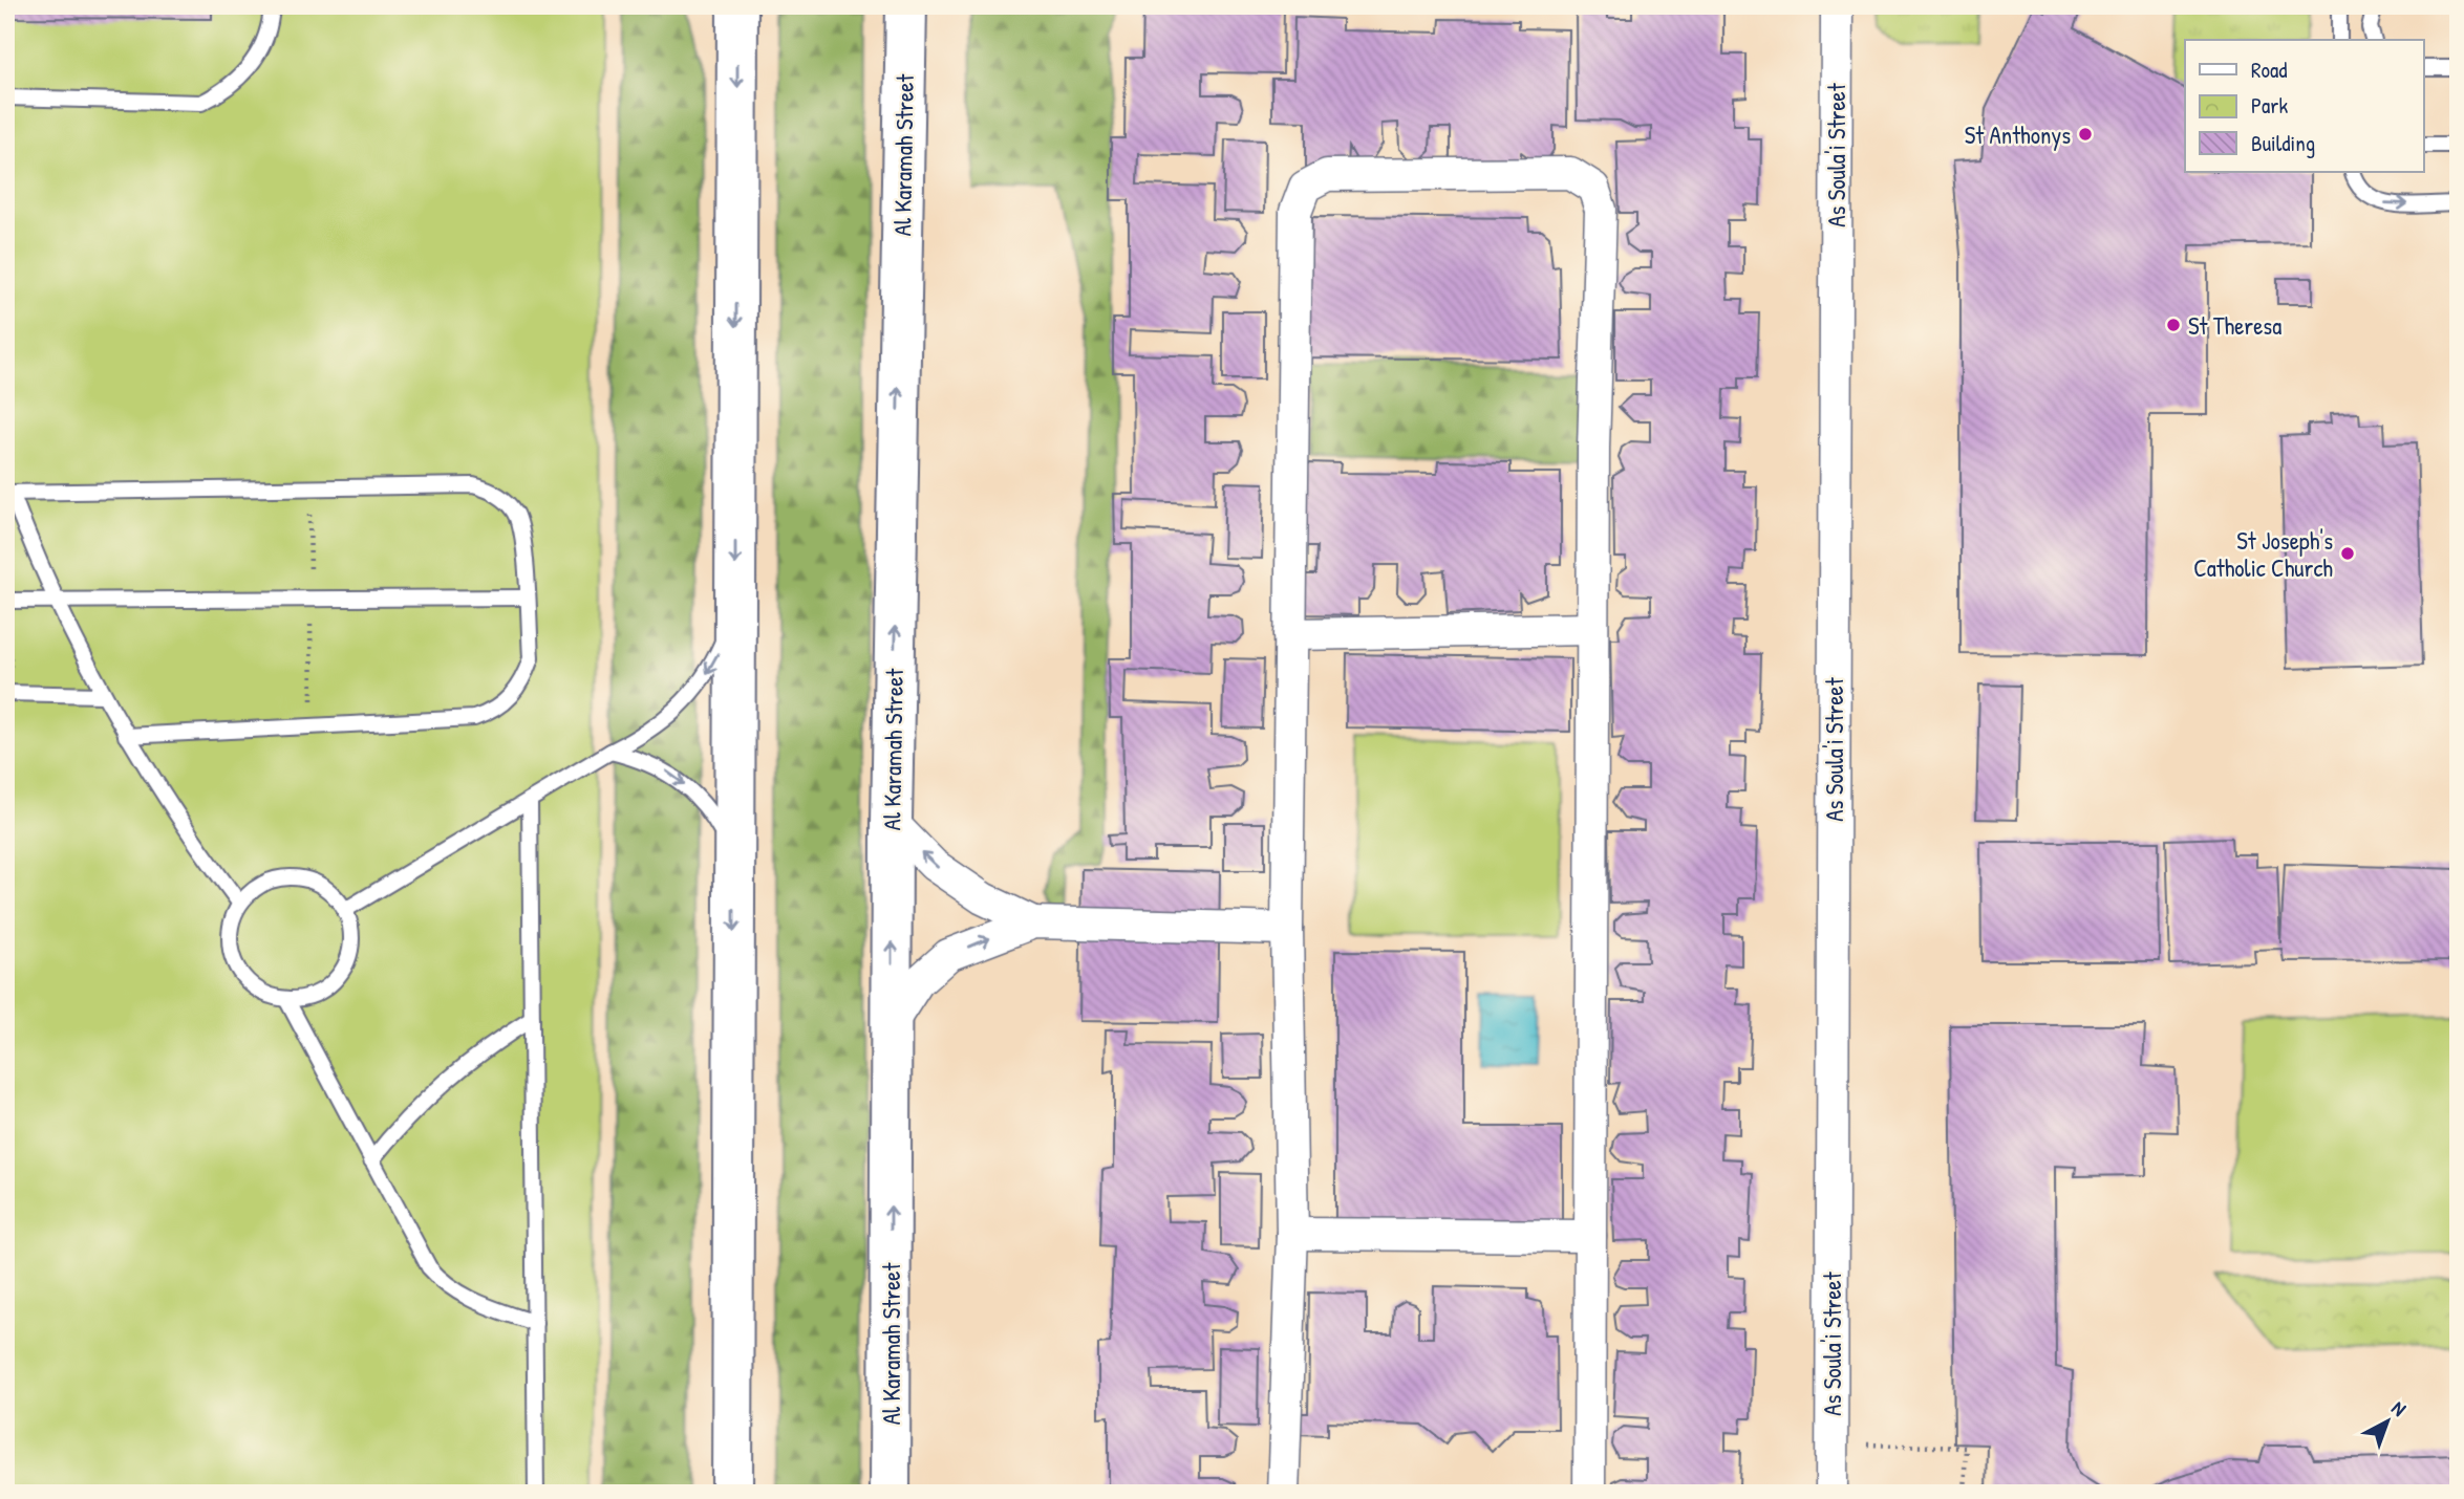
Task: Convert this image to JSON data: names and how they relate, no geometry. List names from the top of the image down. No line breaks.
{"streets":{"main road":["Al Karamah Street"],"street":["As Soula'i Street"]},"places":["St Anthonys","St Theresa","St Joseph's Catholic Church"],"legend":["Road","Park","Building"],"north":"top right"}
